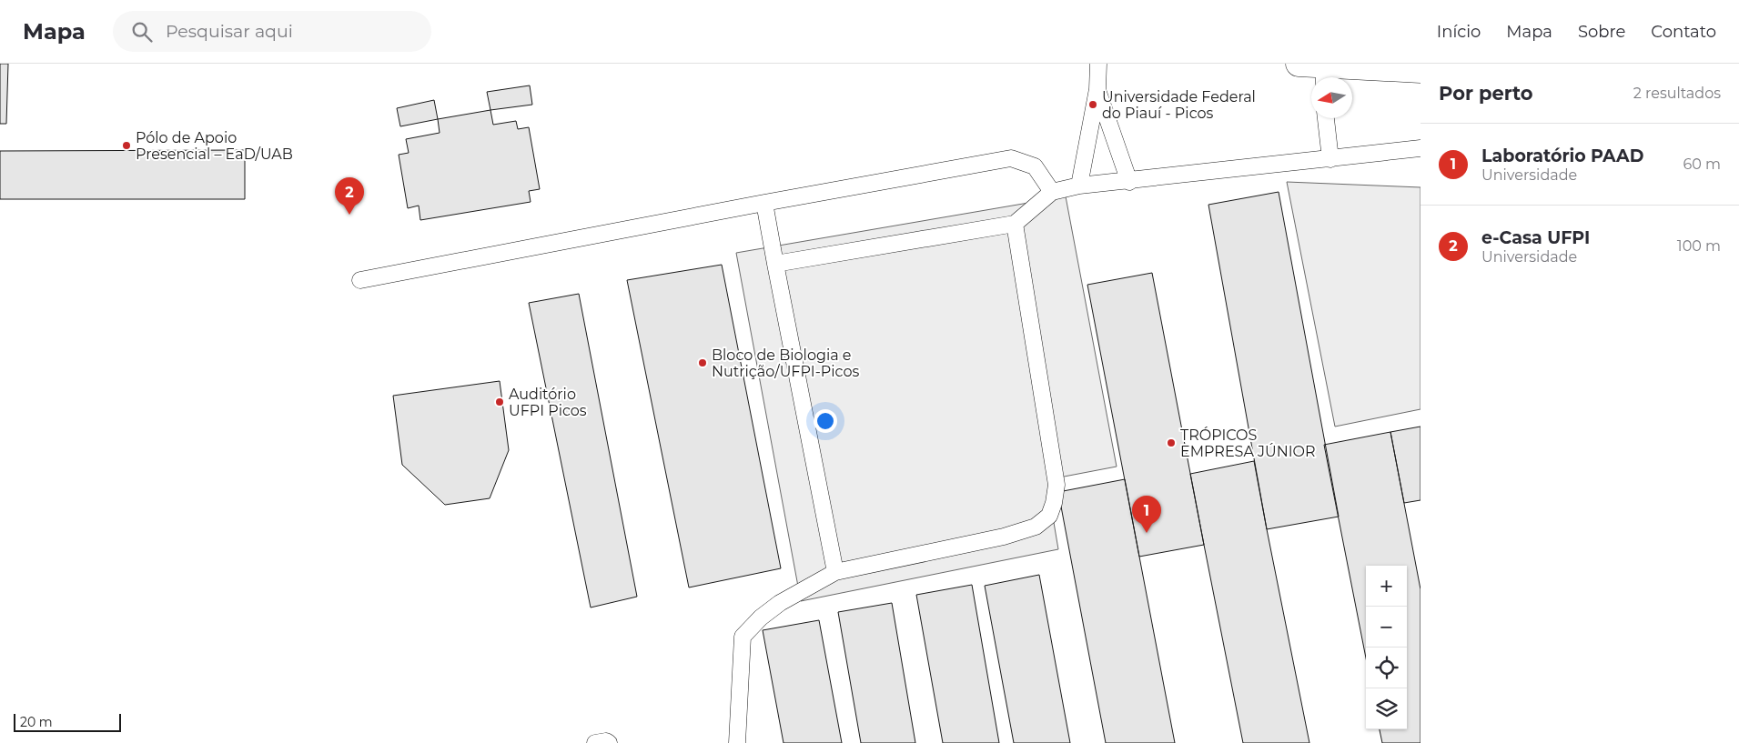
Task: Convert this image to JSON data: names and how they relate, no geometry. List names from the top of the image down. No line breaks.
{"places":["Universidade Federal do Piauí - Picos","Pólo de Apoio Presencial – EaD/UAB","Bloco de Biologia e Nutrição/UFPI-Picos","Auditório UFPI Picos","TRÓPICOS EMPRESA JÚNIOR"],"scale_bar":"20 m","north":"left","page":{"header":"Mapa","search":"Pesquisar aqui","nav":["Início","Mapa","Sobre","Contato"],"heading":["Por perto","2 resultados"],"list":[{"mark":"1","name":"Laboratório PAAD","note":"Universidade","value":"60 m"},{"mark":"2","name":"e-Casa UFPI","note":"Universidade","value":"100 m"}],"pins":["2","1"],"map_buttons":["+","−"],"scale":"20 m"}}
